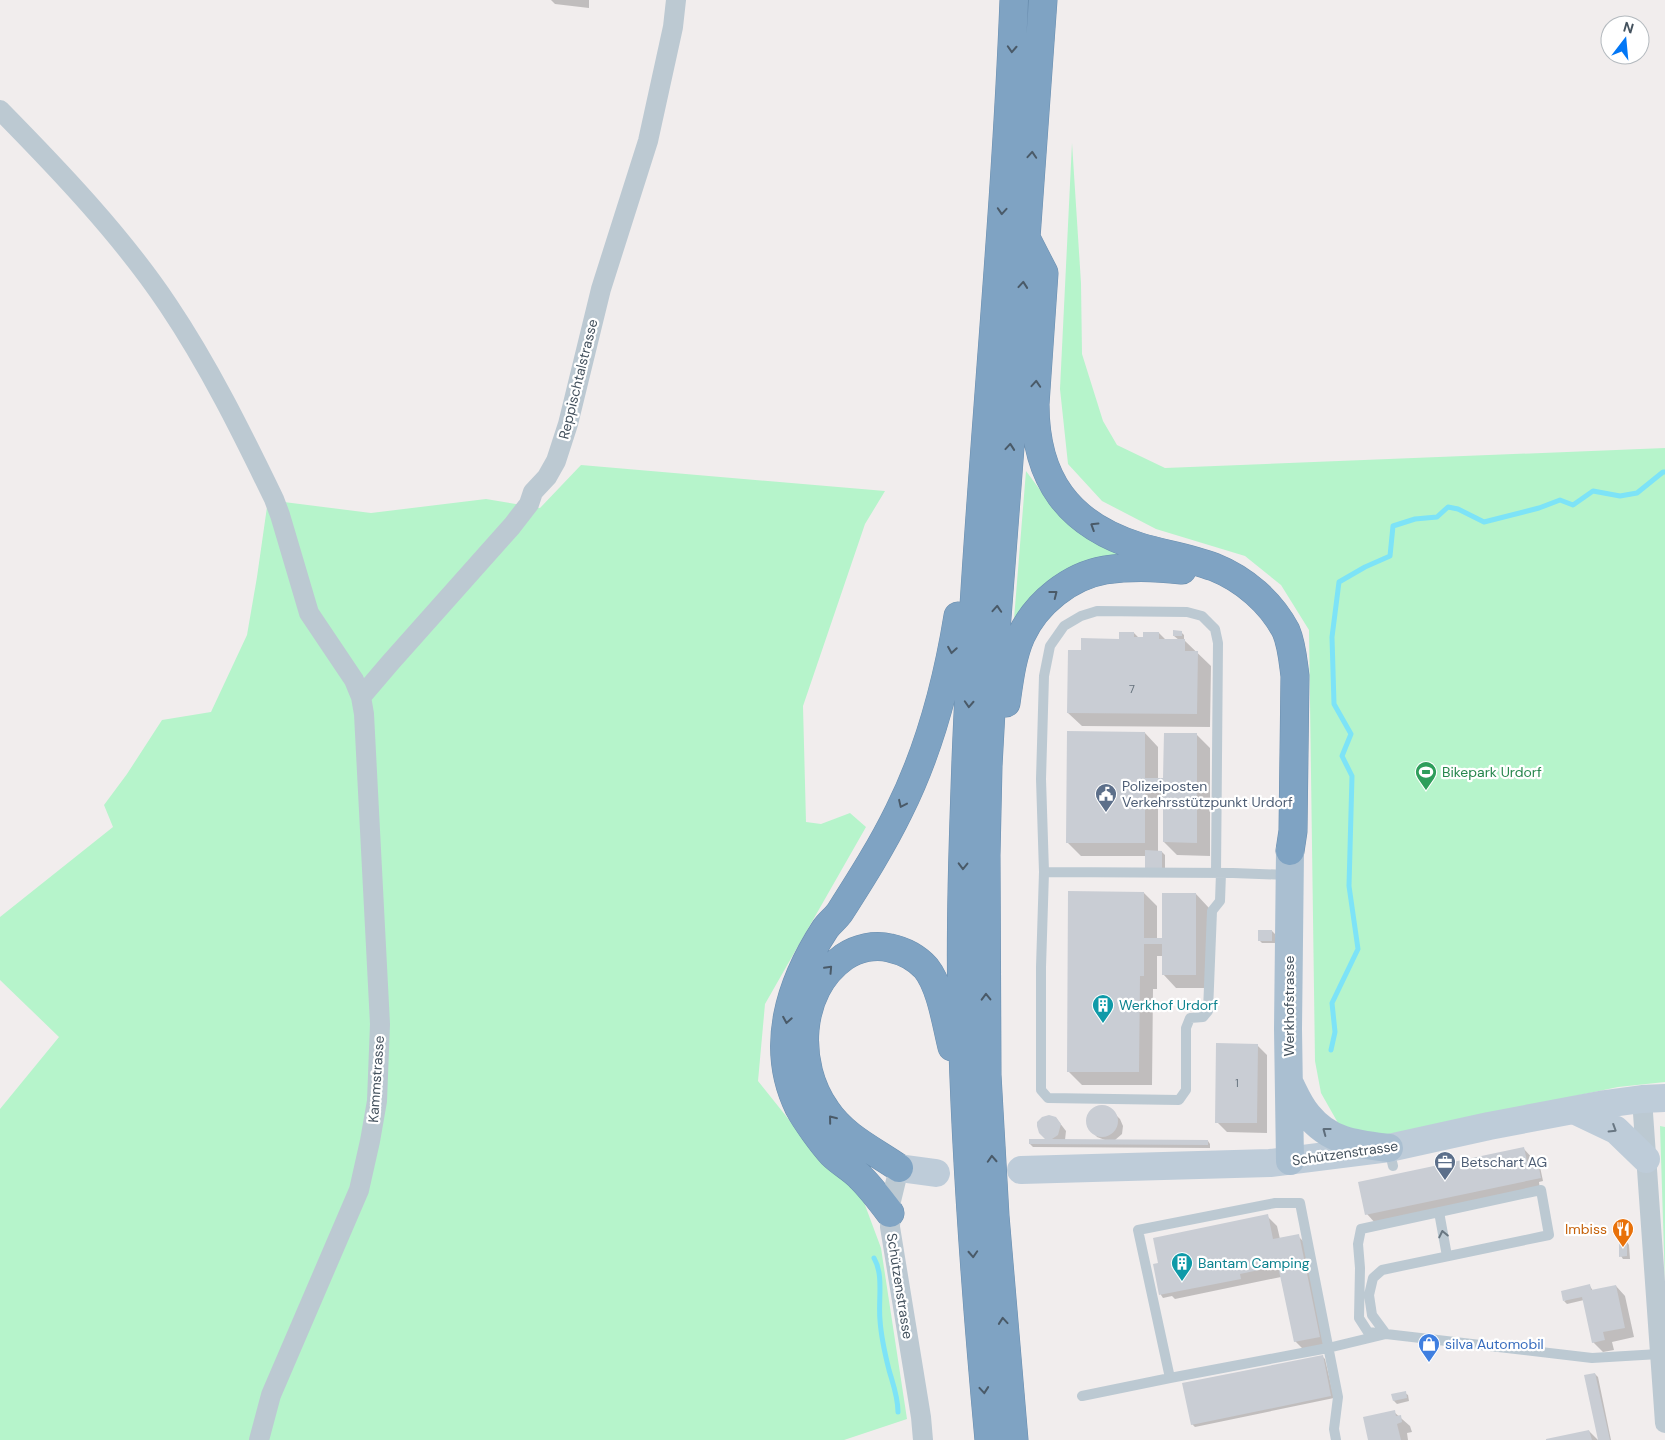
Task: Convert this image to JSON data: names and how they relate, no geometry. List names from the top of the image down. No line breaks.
{"streets":{"main road":["Werkhofstrasse","Schützenstrasse"],"street":["Reppischtalstrasse","Kammstrasse"]},"crossings":[["Reppischtalstrasse","Kammstrasse"],["Werkhofstrasse","Schützenstrasse"]],"places":{"sports":["Bikepark Urdorf"],"public building":["Polizeiposten Verkehrsstützpunkt Urdorf"],"building":["Werkhof Urdorf","Bantam Camping"],"office":["Betschart AG"],"restaurant":["Imbiss"],"shop":["silva Automobil"]},"house_numbers":["7","1"],"north":"top"}
